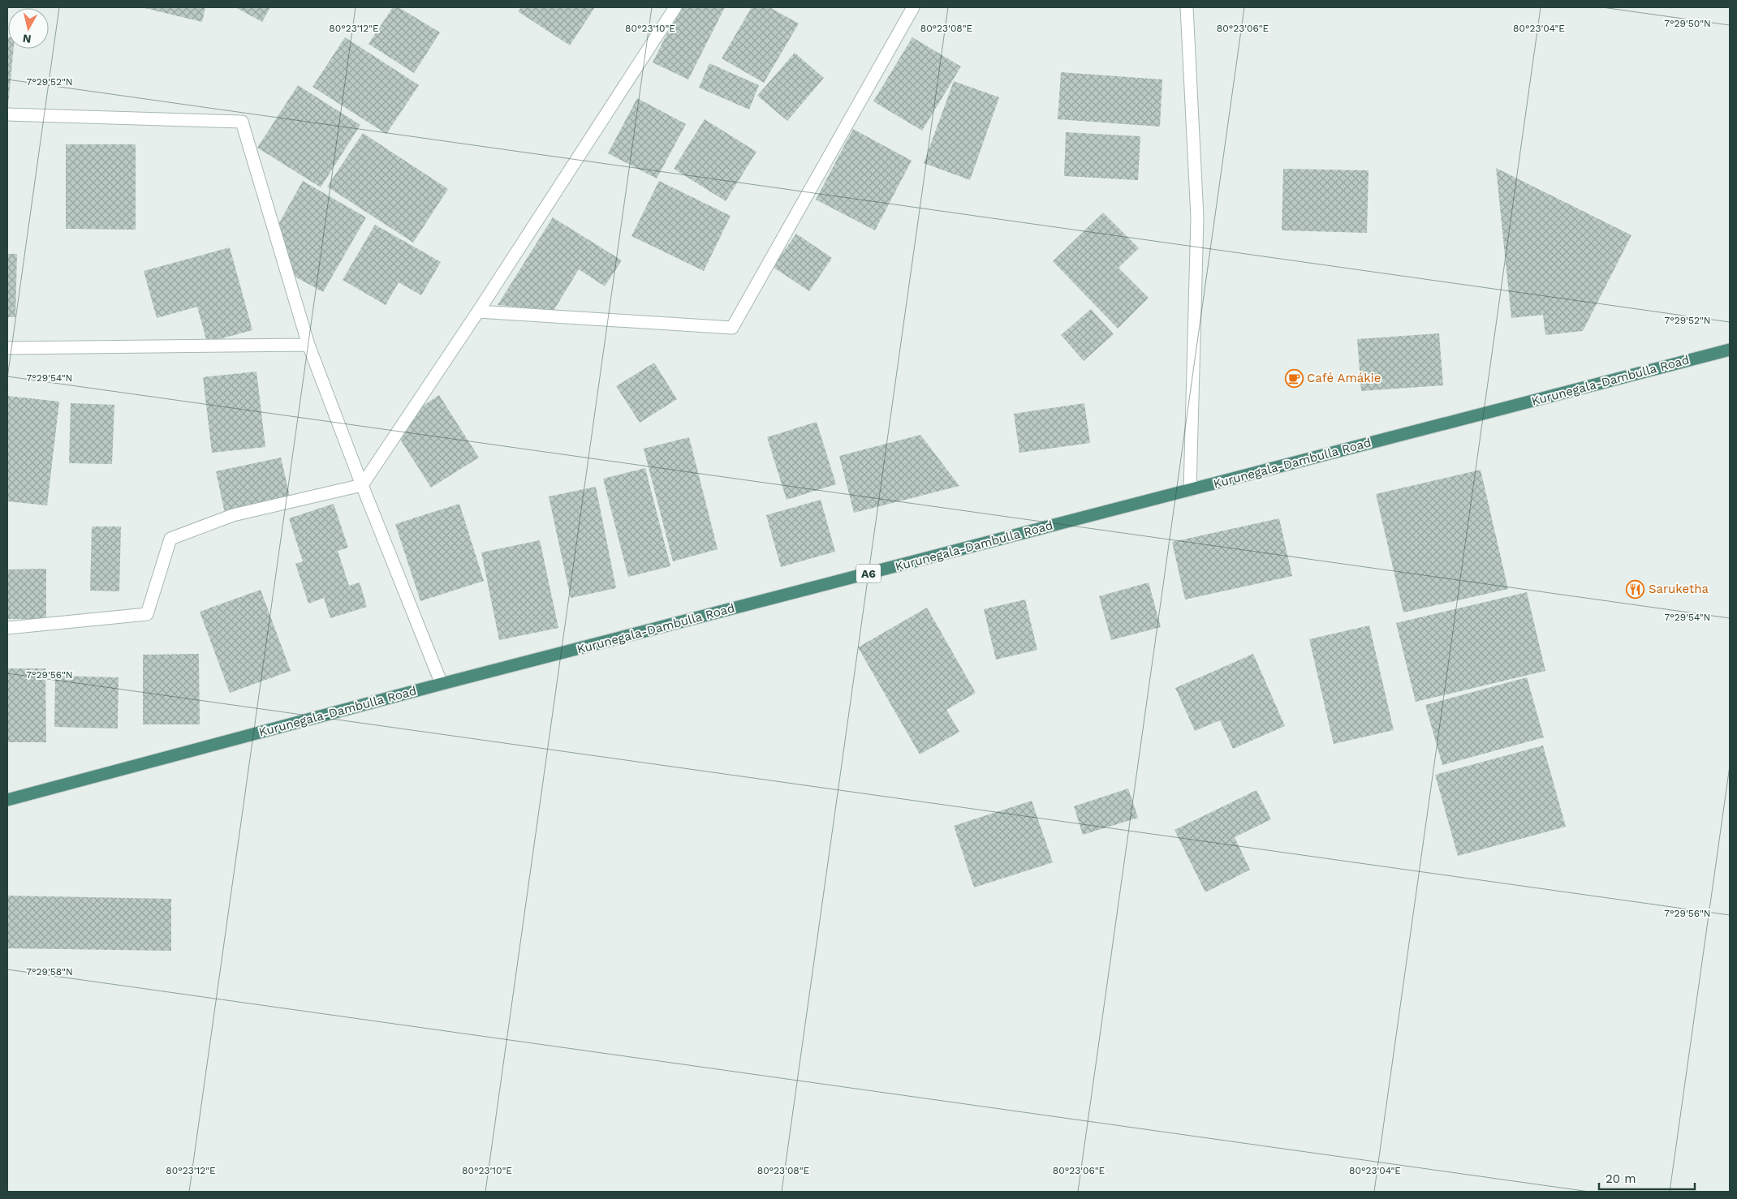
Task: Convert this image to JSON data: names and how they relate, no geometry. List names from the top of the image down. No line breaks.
{"streets":{"highway":["Kurunegala-Dambulla Road","A6"]},"places":{"cafe":["Café Amákie"],"restaurant":["Saruketha"]},"scale_bar":"20 m","north":"bottom","coordinates":["7°29'50\"N","80°23'12\"E","80°23'10\"E","80°23'08\"E","80°23'06\"E","80°23'04\"E","7°29'52\"N","7°29'54\"N","7°29'56\"N","7°29'58\"N"]}
